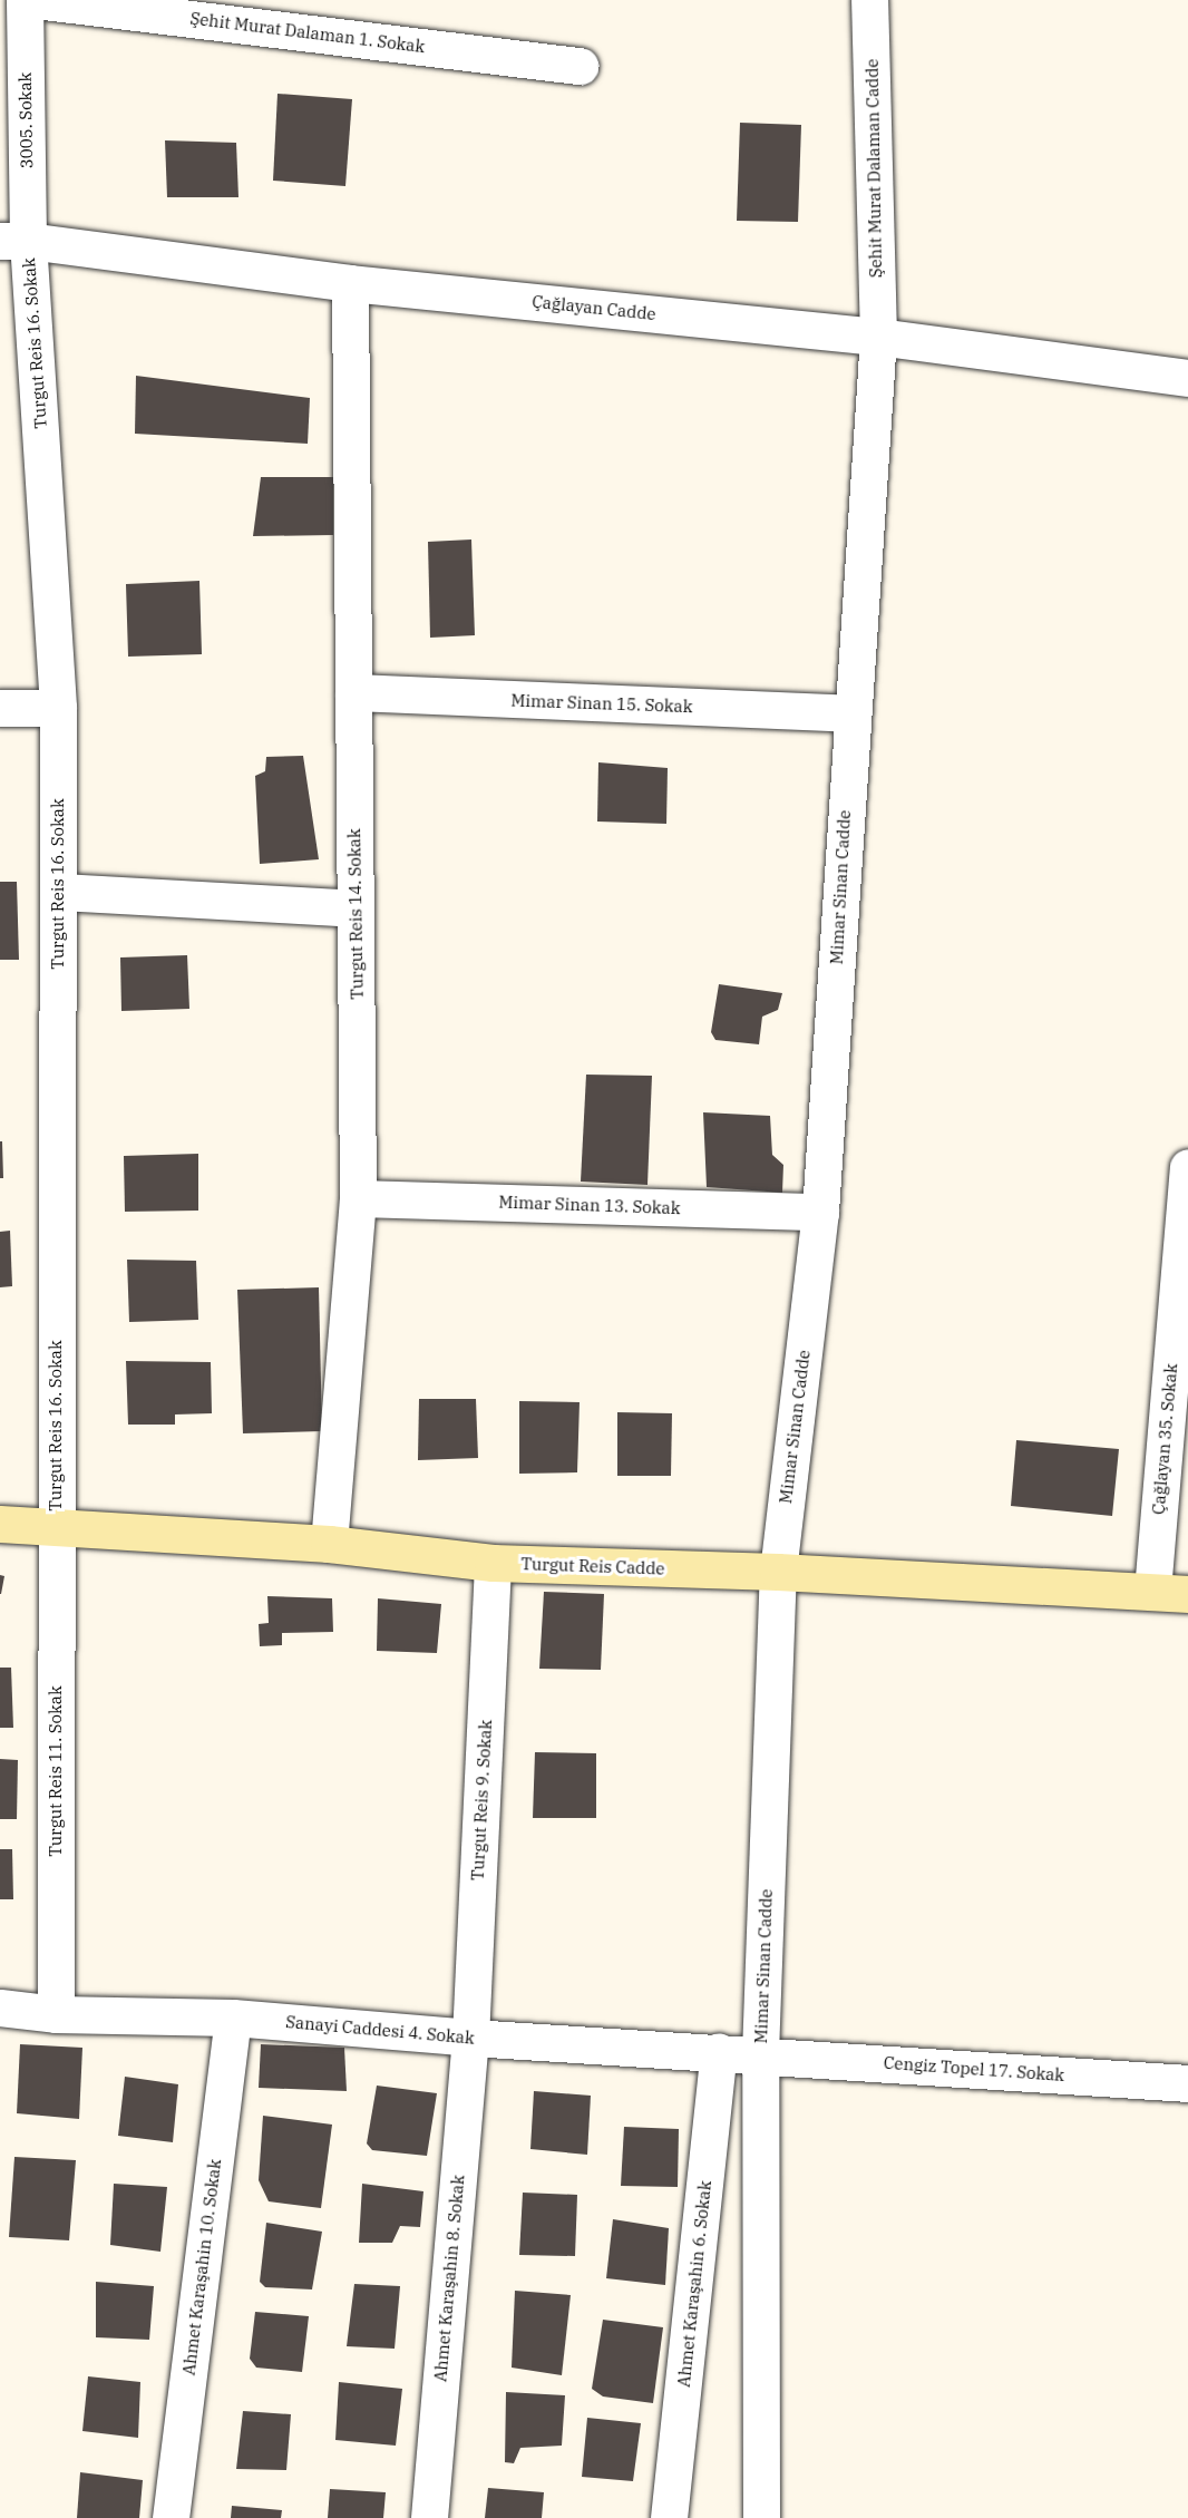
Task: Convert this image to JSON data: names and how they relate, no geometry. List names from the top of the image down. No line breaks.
{"streets":{"street":["Şehit Murat Dalaman 1. Sokak","3005. Sokak","Şehit Murat Dalaman Cadde","Çağlayan Cadde","Turgut Reis 16. Sokak","Mimar Sinan 15. Sokak","Mimar Sinan Cadde","Turgut Reis 14. Sokak","Mimar Sinan 13. Sokak","Çağlayan 35. Sokak","Turgut Reis Cadde","Turgut Reis 11. Sokak","Turgut Reis 9. Sokak","Sanayi Caddesi 4. Sokak","Cengiz Topel 17. Sokak","Ahmet Karaşahin 10. Sokak","Ahmet Karaşahin 8. Sokak","Ahmet Karaşahin 6. Sokak"]},"crossings":[["3005. Sokak","Çağlayan Cadde"],["3005. Sokak","Turgut Reis 16. Sokak"],["Şehit Murat Dalaman Cadde","Çağlayan Cadde"],["Şehit Murat Dalaman Cadde","Mimar Sinan Cadde"],["Çağlayan Cadde","Turgut Reis 16. Sokak"],["Çağlayan Cadde","Mimar Sinan Cadde"],["Çağlayan Cadde","Turgut Reis 14. Sokak"],["Turgut Reis 16. Sokak","Turgut Reis Cadde"],["Turgut Reis 16. Sokak","Turgut Reis 11. Sokak"],["Mimar Sinan 15. Sokak","Mimar Sinan Cadde"],["Mimar Sinan 15. Sokak","Turgut Reis 14. Sokak"],["Mimar Sinan Cadde","Mimar Sinan 13. Sokak"],["Mimar Sinan Cadde","Turgut Reis Cadde"],["Mimar Sinan Cadde","Sanayi Caddesi 4. Sokak"],["Mimar Sinan Cadde","Cengiz Topel 17. Sokak"],["Turgut Reis 14. Sokak","Mimar Sinan 13. Sokak"],["Turgut Reis 14. Sokak","Turgut Reis Cadde"],["Çağlayan 35. Sokak","Turgut Reis Cadde"],["Turgut Reis Cadde","Turgut Reis 11. Sokak"],["Turgut Reis Cadde","Turgut Reis 9. Sokak"],["Turgut Reis 11. Sokak","Sanayi Caddesi 4. Sokak"],["Turgut Reis 9. Sokak","Sanayi Caddesi 4. Sokak"],["Turgut Reis 9. Sokak","Ahmet Karaşahin 8. Sokak"],["Sanayi Caddesi 4. Sokak","Cengiz Topel 17. Sokak"],["Sanayi Caddesi 4. Sokak","Ahmet Karaşahin 10. Sokak"],["Sanayi Caddesi 4. Sokak","Ahmet Karaşahin 8. Sokak"],["Sanayi Caddesi 4. Sokak","Ahmet Karaşahin 6. Sokak"]]}
